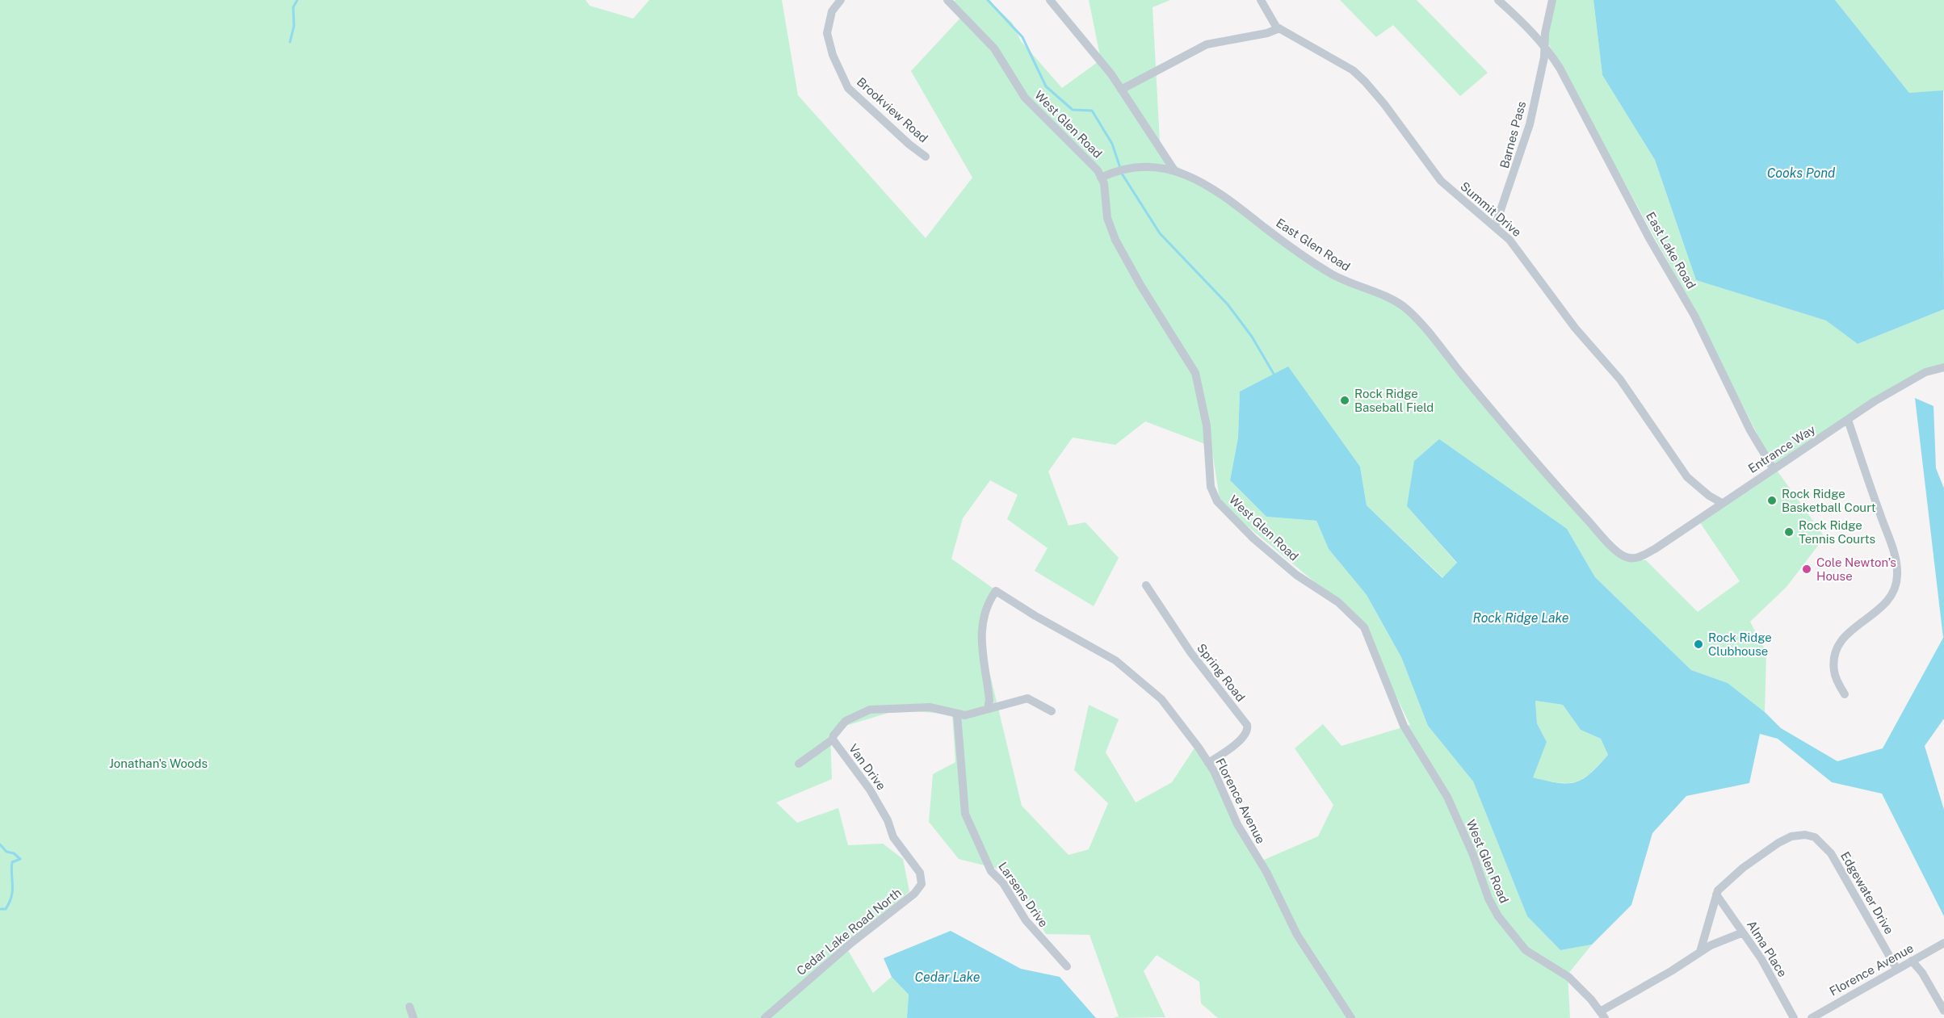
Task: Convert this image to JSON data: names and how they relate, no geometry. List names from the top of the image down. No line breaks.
{"streets":{"street":["Brookview Road","West Glen Road","Barnes Pass","Summit Drive","East Glen Road","East Lake Road","Entrance Way","Spring Road","Van Drive","Florence Avenue","Edgewater Drive","Larsens Drive","Cedar Lake Road North","Alma Place"]},"crossings":[["West Glen Road","East Glen Road"],["Barnes Pass","Summit Drive"],["Barnes Pass","East Lake Road"],["Summit Drive","Entrance Way"],["East Glen Road","Entrance Way"],["East Lake Road","Entrance Way"],["Spring Road","Florence Avenue"],["Van Drive","Florence Avenue"],["Van Drive","Larsens Drive"],["Van Drive","Cedar Lake Road North"],["Florence Avenue","Edgewater Drive"],["Edgewater Drive","Alma Place"]],"water":["Cooks Pond","Rock Ridge Lake","Cedar Lake"],"parks":["Jonathan's Woods"],"places":["Rock Ridge Baseball Field","Rock Ridge Basketball Court","Rock Ridge Tennis Courts","Cole Newton’s House","Rock Ridge Clubhouse"]}
